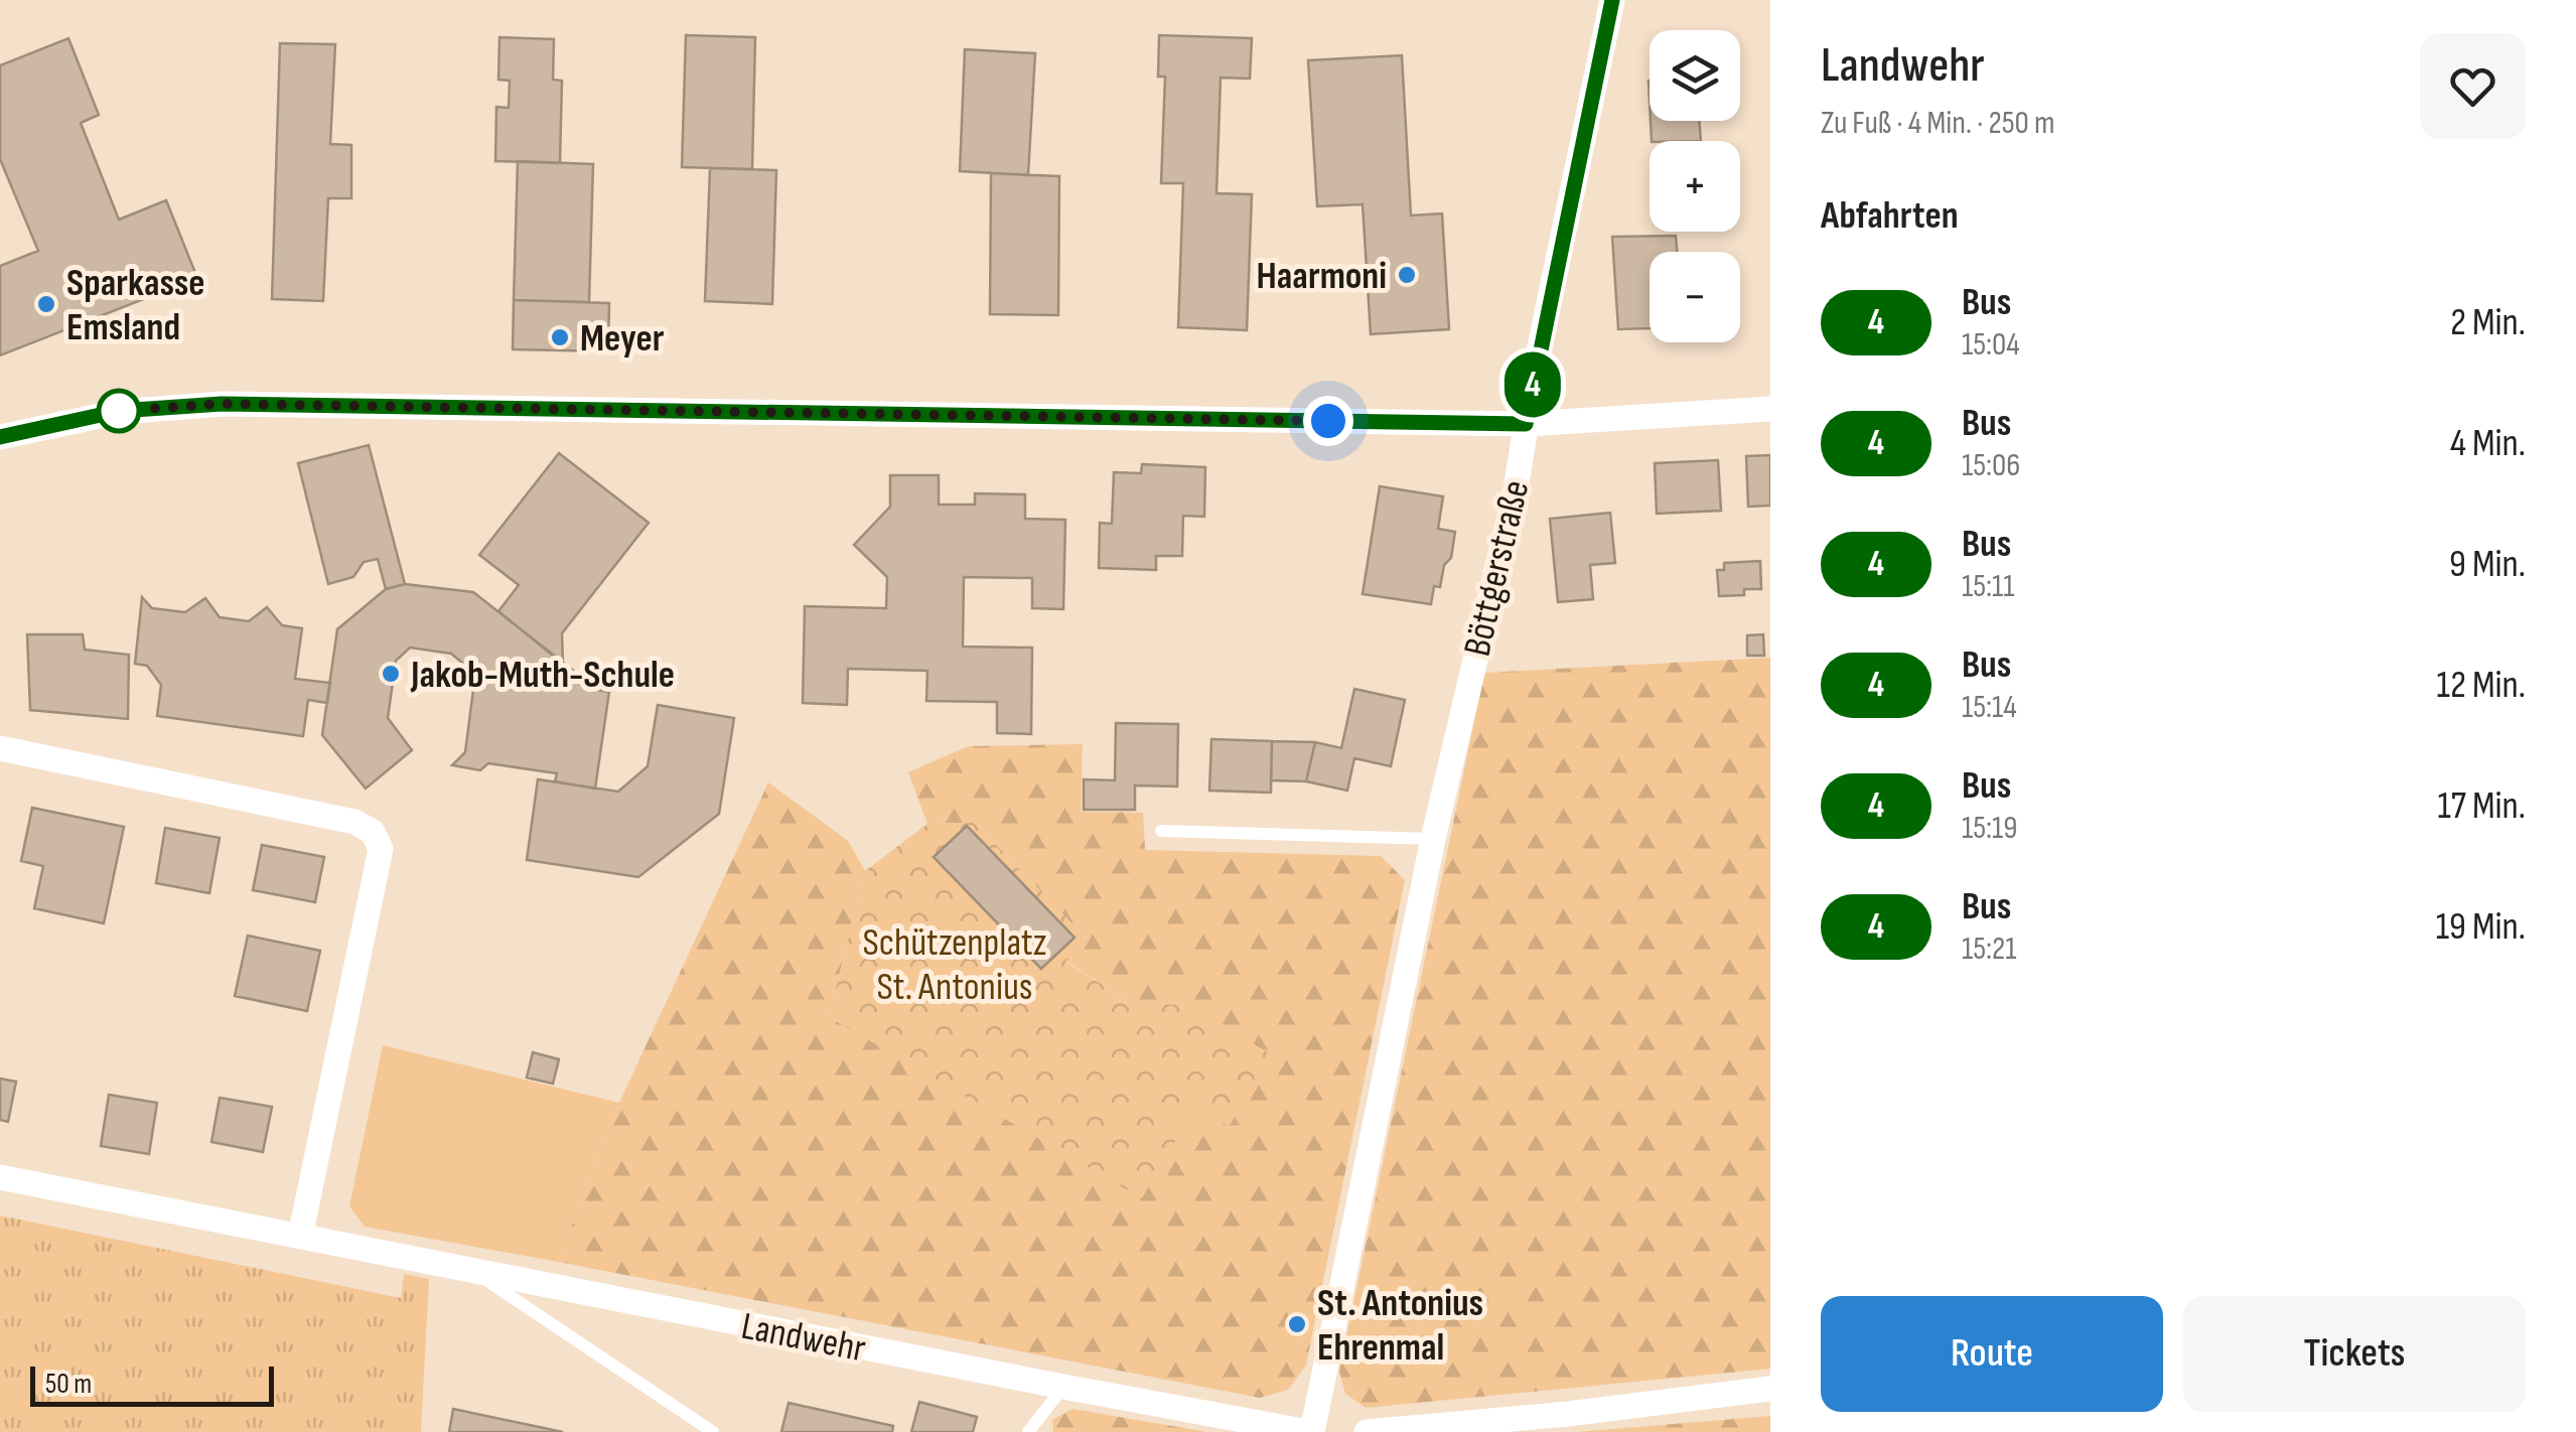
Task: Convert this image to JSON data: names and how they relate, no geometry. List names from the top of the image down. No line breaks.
{"streets":{"street":["Böttgerstraße","Landwehr"]},"crossings":[["Böttgerstraße","Landwehr"]],"parks":["Schützenplatz St. Antonius"],"places":["Haarmoni","Sparkasse Emsland","Meyer","Jakob-Muth-Schule","St. Antonius Ehrenmal"],"lines":["bus line 4"],"scale_bar":"50 m","page":{"on_map":"4","heading":[["Landwehr","Zu Fuß · 4 Min. · 250 m"],"Abfahrten"],"map_buttons":["+","−"],"list":[{"mark":"4","name":"Bus","note":"15:04","value":"2 Min."},{"mark":"4","name":"Bus","note":"15:06","value":"4 Min."},{"mark":"4","name":"Bus","note":"15:11","value":"9 Min."},{"mark":"4","name":"Bus","note":"15:14","value":"12 Min."},{"mark":"4","name":"Bus","note":"15:19","value":"17 Min."},{"mark":"4","name":"Bus","note":"15:21","value":"19 Min."}],"buttons":["Route","Tickets"],"scale":"50 m"}}
